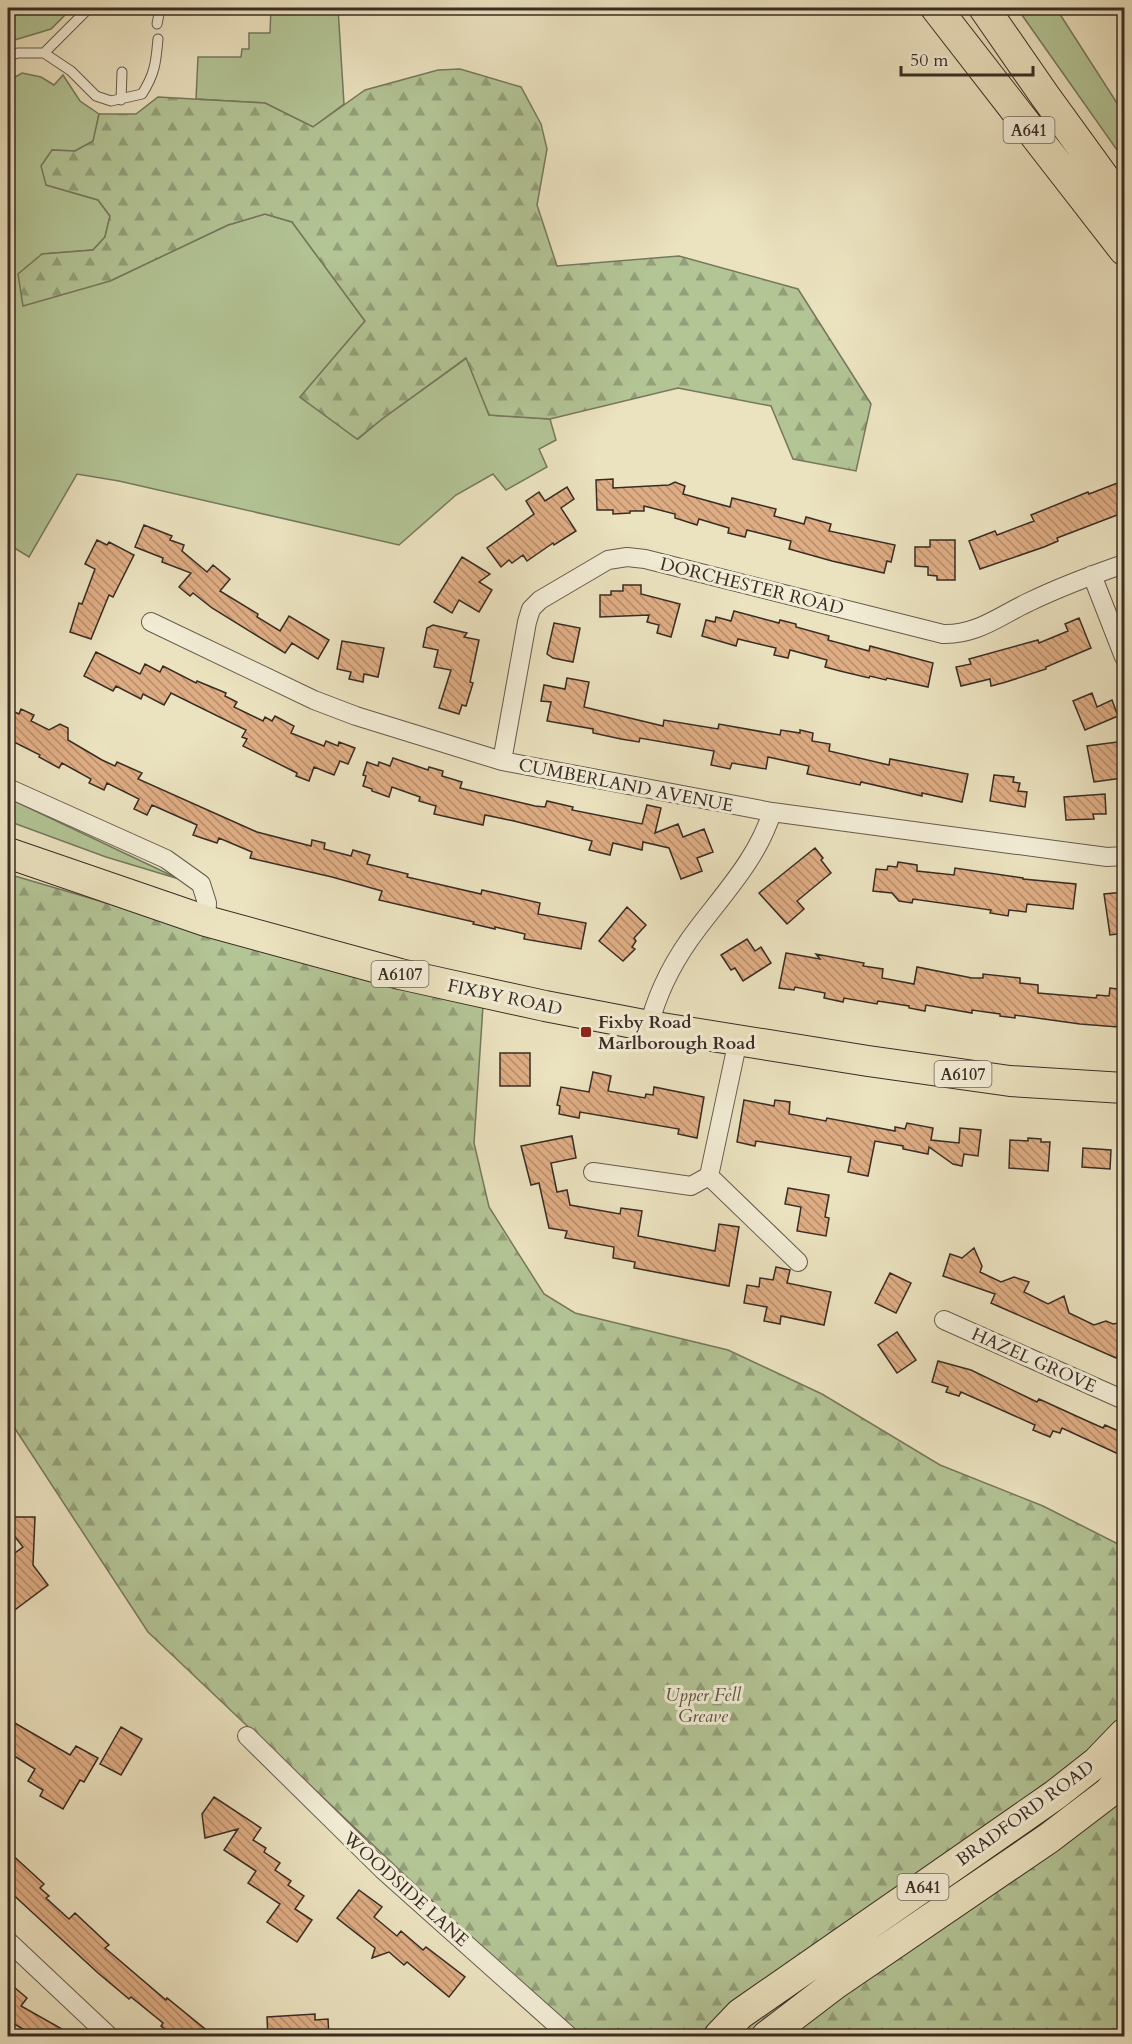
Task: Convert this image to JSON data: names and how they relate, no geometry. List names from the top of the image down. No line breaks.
{"streets":{"main road":["A641","A6107","FIXBY ROAD","BRADFORD ROAD"],"street":["DORCHESTER ROAD","CUMBERLAND AVENUE","HAZEL GROVE","WOODSIDE LANE"]},"crossings":[["DORCHESTER ROAD","CUMBERLAND AVENUE"]],"parks":["Upper Fell Greave"],"places":{"transit":["Fixby Road Marlborough Road"]},"scale_bar":"50 m"}
